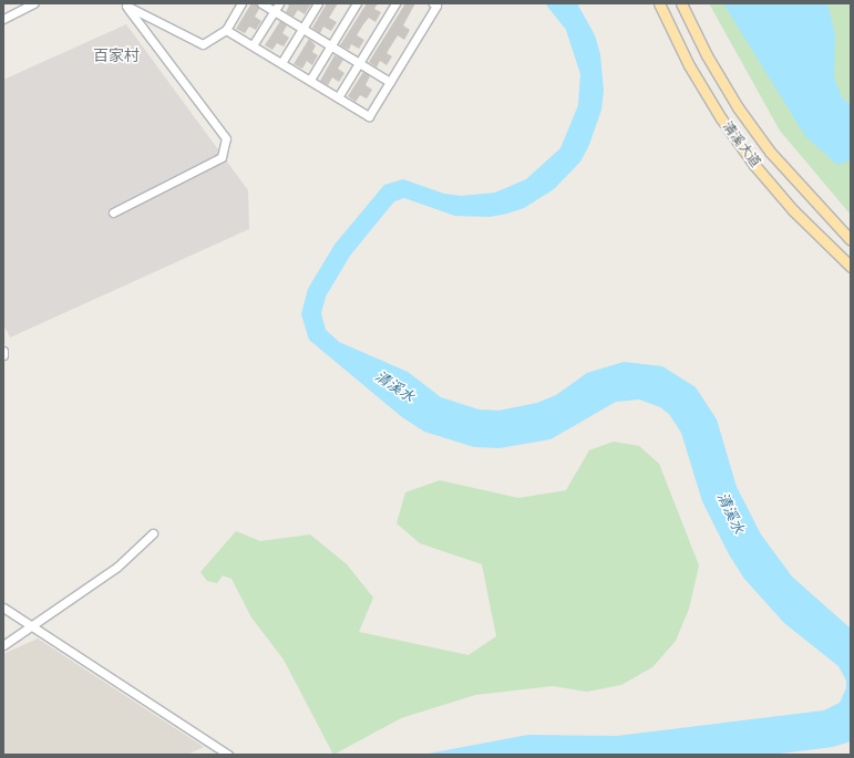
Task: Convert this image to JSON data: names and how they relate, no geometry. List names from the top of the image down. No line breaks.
{"streets":{"main road":["清溪大道"]},"districts":["百家村"],"water":["清溪水"]}
